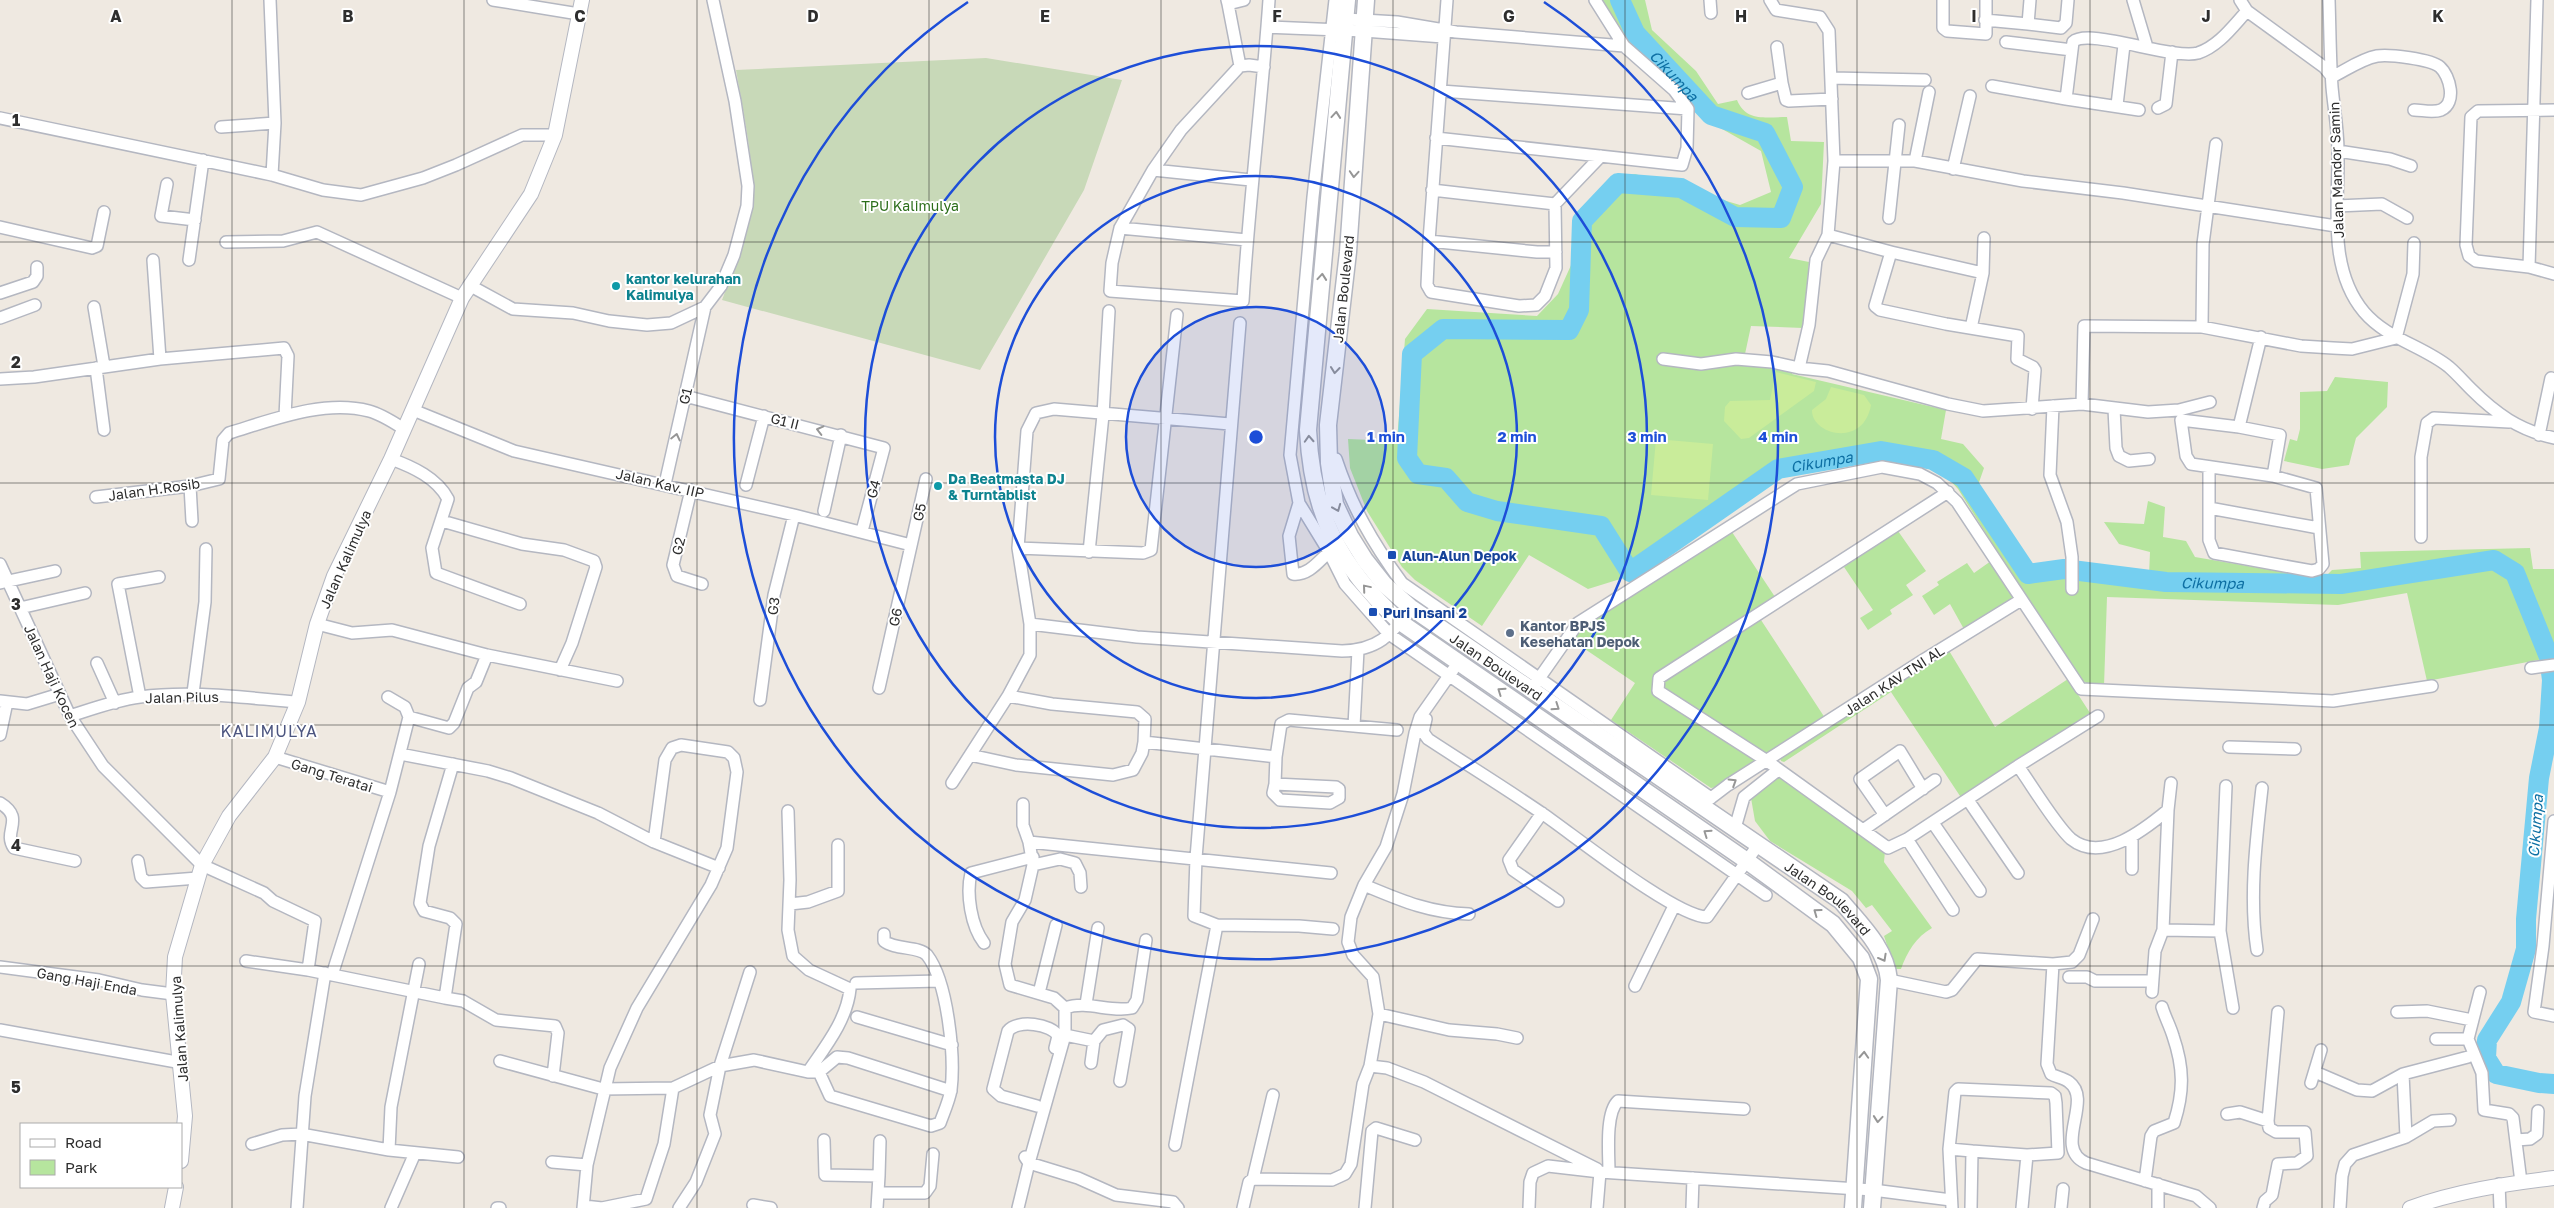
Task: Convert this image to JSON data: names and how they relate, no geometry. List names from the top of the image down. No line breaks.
{"streets":{"main road":["Jalan Boulevard"],"street":["Jalan Mandor Samin","G1","G1 II","Jalan Kav. IIP","Jalan H.Rosib","G4","G5","G2","Jalan Kalimulya","G3","G6","Jalan Haji Kocen","Jalan KAV TNI AL","Jalan Pilus","Gang Teratai","Gang Haji Enda"]},"crossings":[["Jalan Boulevard","Jalan KAV TNI AL"],["G1","G1 II"],["G1","Jalan Kav. IIP"],["G1 II","G4"],["Jalan Kav. IIP","G4"],["Jalan Kav. IIP","G5"],["Jalan Kav. IIP","G2"],["Jalan Kav. IIP","Jalan Kalimulya"],["Jalan Kav. IIP","G3"],["Jalan Kav. IIP","G6"],["Jalan H.Rosib","Jalan Kalimulya"],["G5","G6"],["Jalan Kalimulya","Jalan Haji Kocen"],["Jalan Kalimulya","Jalan Pilus"],["Jalan Kalimulya","Gang Teratai"],["Jalan Kalimulya","Gang Haji Enda"],["Jalan Haji Kocen","Jalan Pilus"]],"one_way":["G1 II"],"districts":["KALIMULYA"],"water":["Cikumpa"],"parks":["TPU Kalimulya"],"places":{"other":["kantor kelurahan Kalimulya","Da Beatmasta DJ & Turntablist","Kantor BPJS Kesehatan Depok"],"transit":["Alun-Alun Depok","Puri Insani 2"]},"legend":["Road","Park"],"grid":{"columns":["A","B","C","D","E","F","G","H","I","J","K"],"rows":["1","2","3","4","5"]},"rings":["1 min","2 min","3 min","4 min"]}
